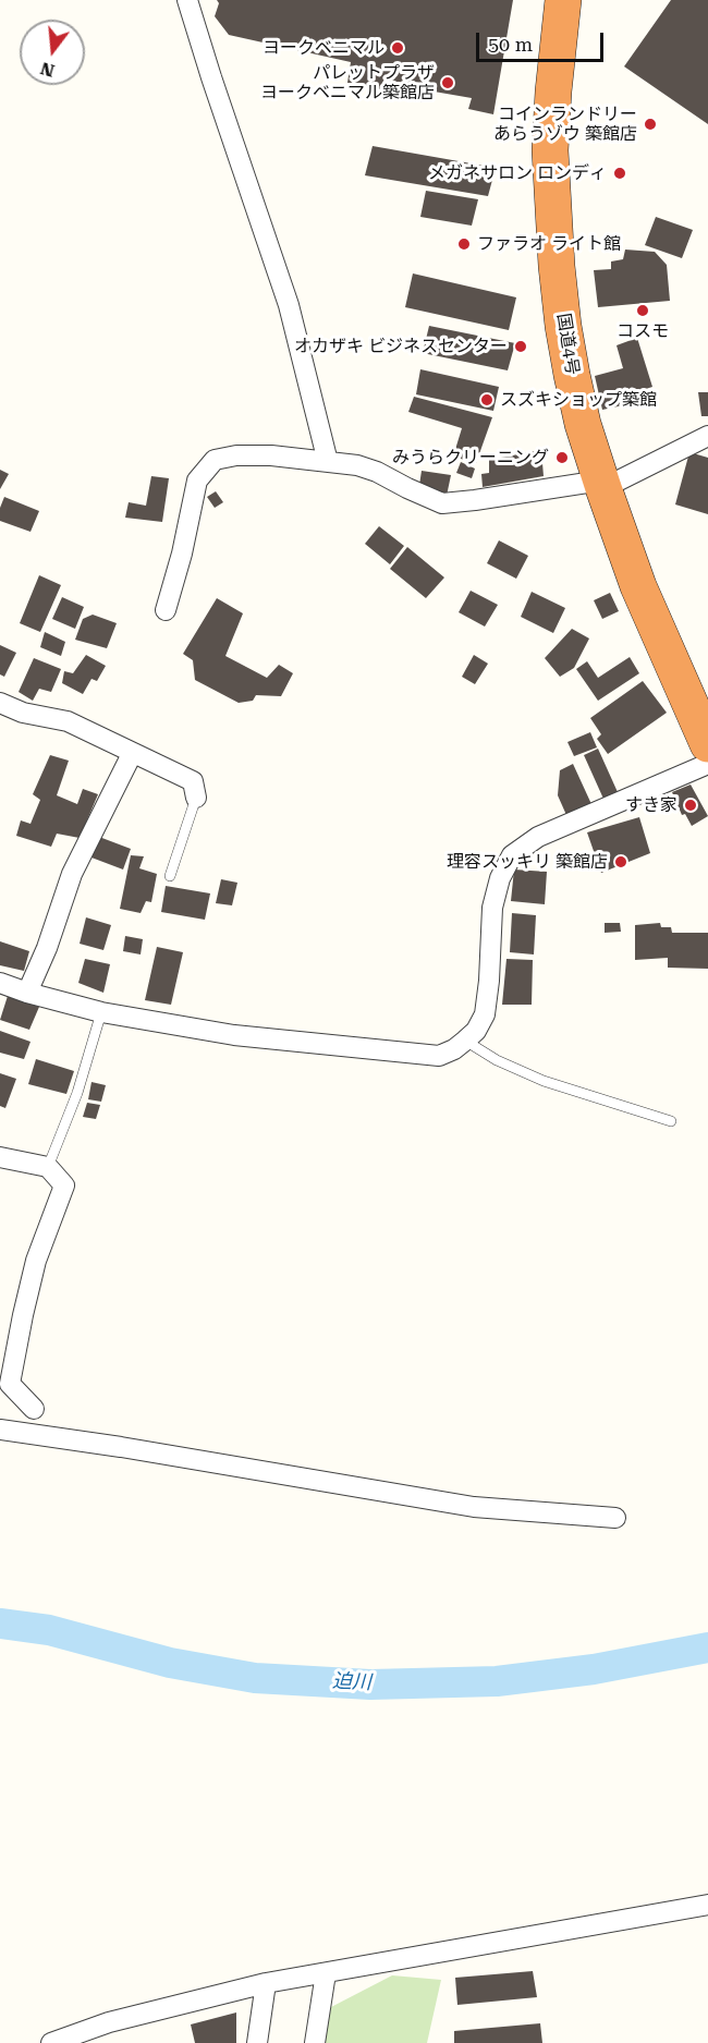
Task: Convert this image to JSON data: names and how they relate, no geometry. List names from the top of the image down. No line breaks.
{"streets":{"highway":["国道4号"]},"water":["迫川"],"places":["ヨークベニマル","パレットプラザ ヨークベニマル築館店","コインランドリー あらうゾウ 築館店","メガネサロン ロンディ","ファラオ ライト館","コスモ","オカザキ ビジネスセンター","スズキショップ築館","みうらクリーニング","すき家","理容スッキリ 築館店"],"scale_bar":"50 m","north":"bottom"}
